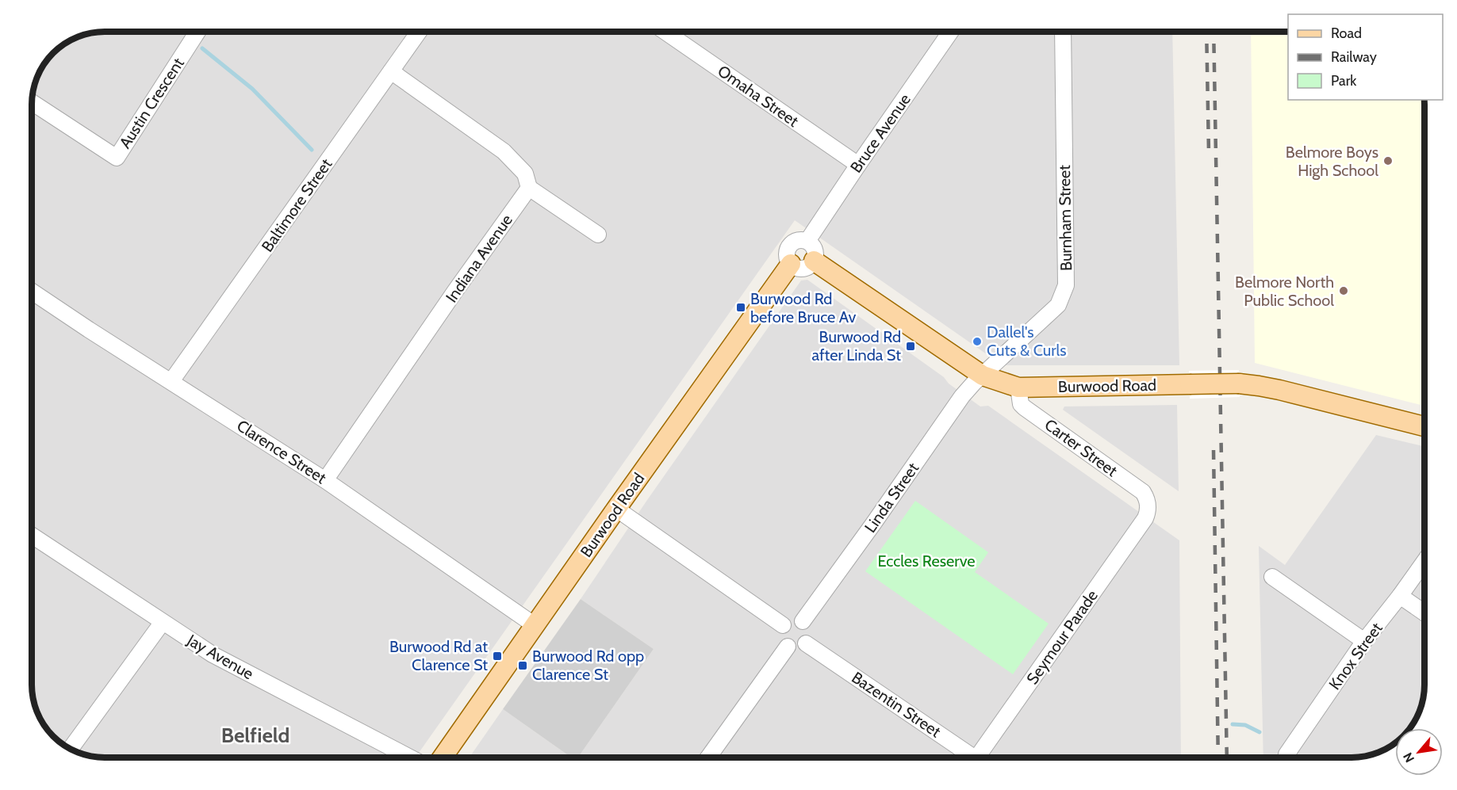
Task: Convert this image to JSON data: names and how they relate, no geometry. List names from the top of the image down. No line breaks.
{"streets":{"main road":["Burwood Road"],"street":["Omaha Street","Austin Crescent","Bruce Avenue","Baltimore Street","Burnham Street","Indiana Avenue","Carter Street","Clarence Street","Linda Street","Seymour Parade","Knox Street","Jay Avenue","Bazentin Street"]},"crossings":[["Omaha Street","Bruce Avenue"],["Bruce Avenue","Burwood Road"],["Baltimore Street","Clarence Street"],["Burnham Street","Burwood Road"],["Burnham Street","Linda Street"],["Indiana Avenue","Clarence Street"],["Burwood Road","Carter Street"],["Burwood Road","Clarence Street"],["Burwood Road","Linda Street"],["Carter Street","Seymour Parade"],["Linda Street","Bazentin Street"]],"districts":["Belfield"],"parks":["Eccles Reserve"],"places":{"other":["Belmore Boys High School","Belmore North Public School","Dallel's Cuts & Curls"],"transit":["Burwood Rd before Bruce Av","Burwood Rd after Linda St","Burwood Rd at Clarence St","Burwood Rd opp Clarence St"]},"legend":["Road","Railway","Park"],"north":"bottom left"}
